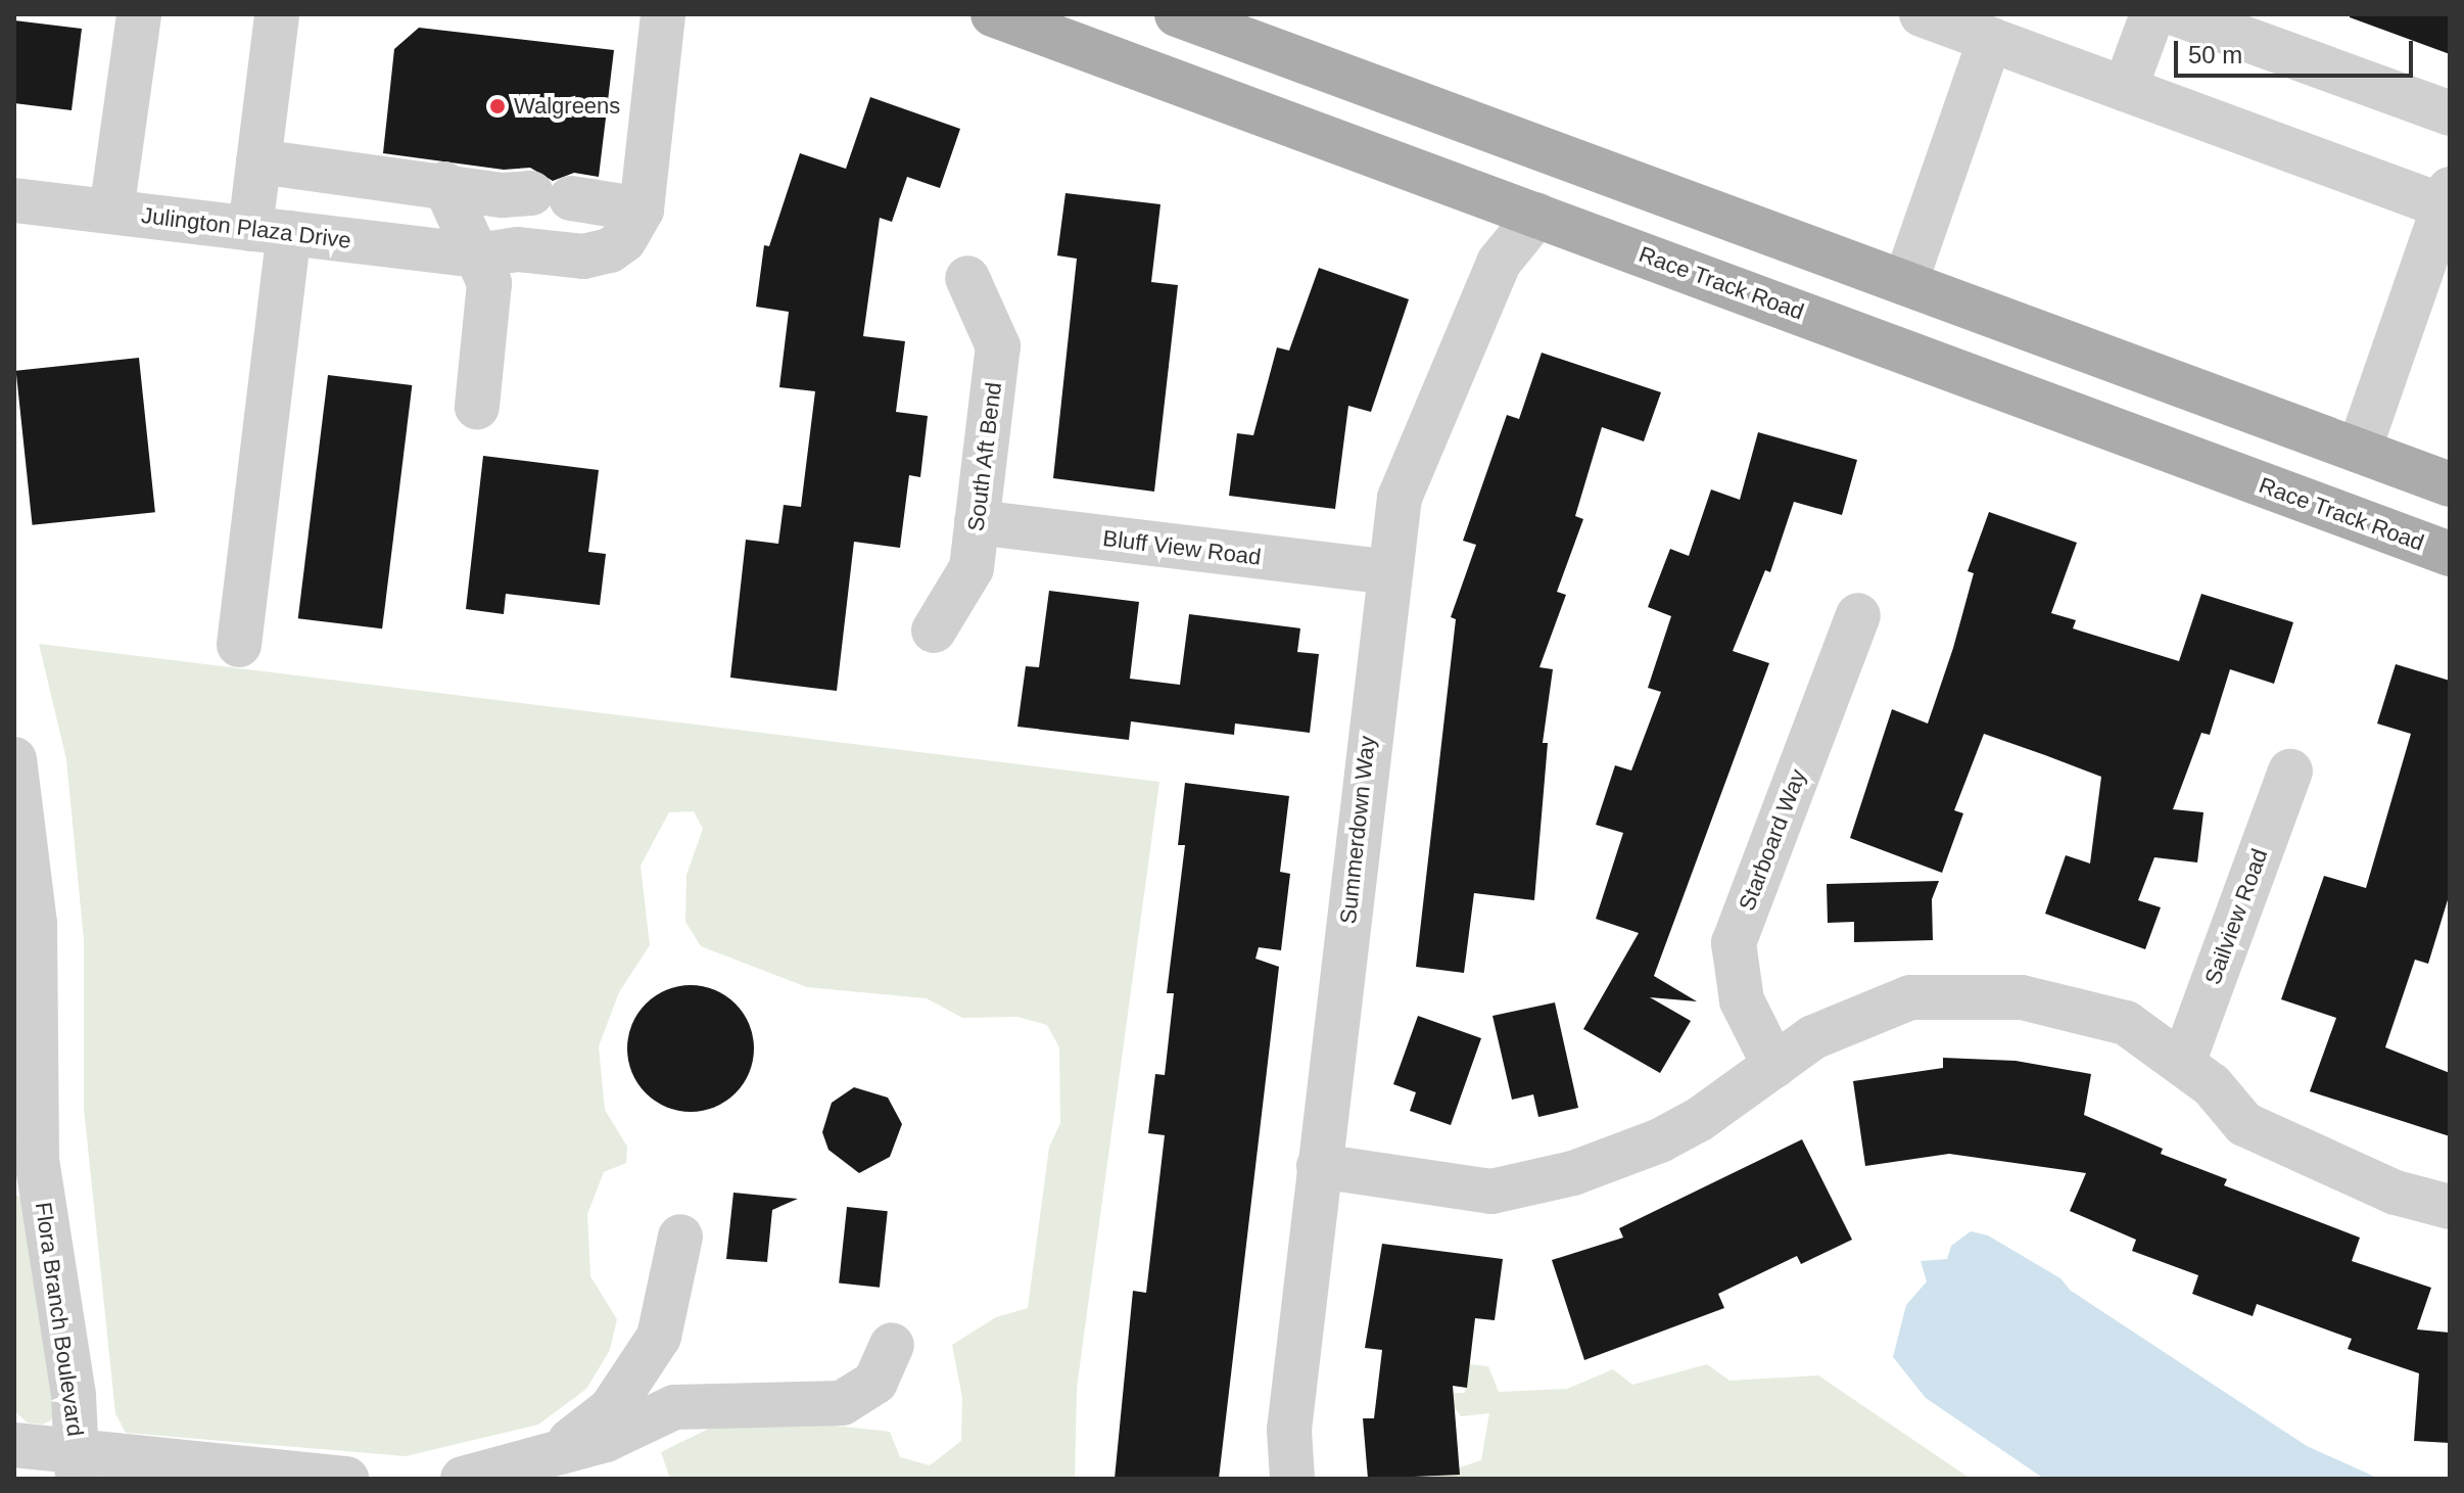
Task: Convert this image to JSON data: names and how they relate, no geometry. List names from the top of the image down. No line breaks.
{"streets":{"main road":["Race Track Road"],"street":["Julington Plaza Drive","South Aft Bend","Bluff View Road","Summerdown Way","Starboard Way","Sailview Road","Flora Branch Boulevard"]},"crossings":[["Race Track Road","Summerdown Way"],["South Aft Bend","Bluff View Road"],["Bluff View Road","Summerdown Way"]],"places":["Walgreens"],"scale_bar":"50 m"}
